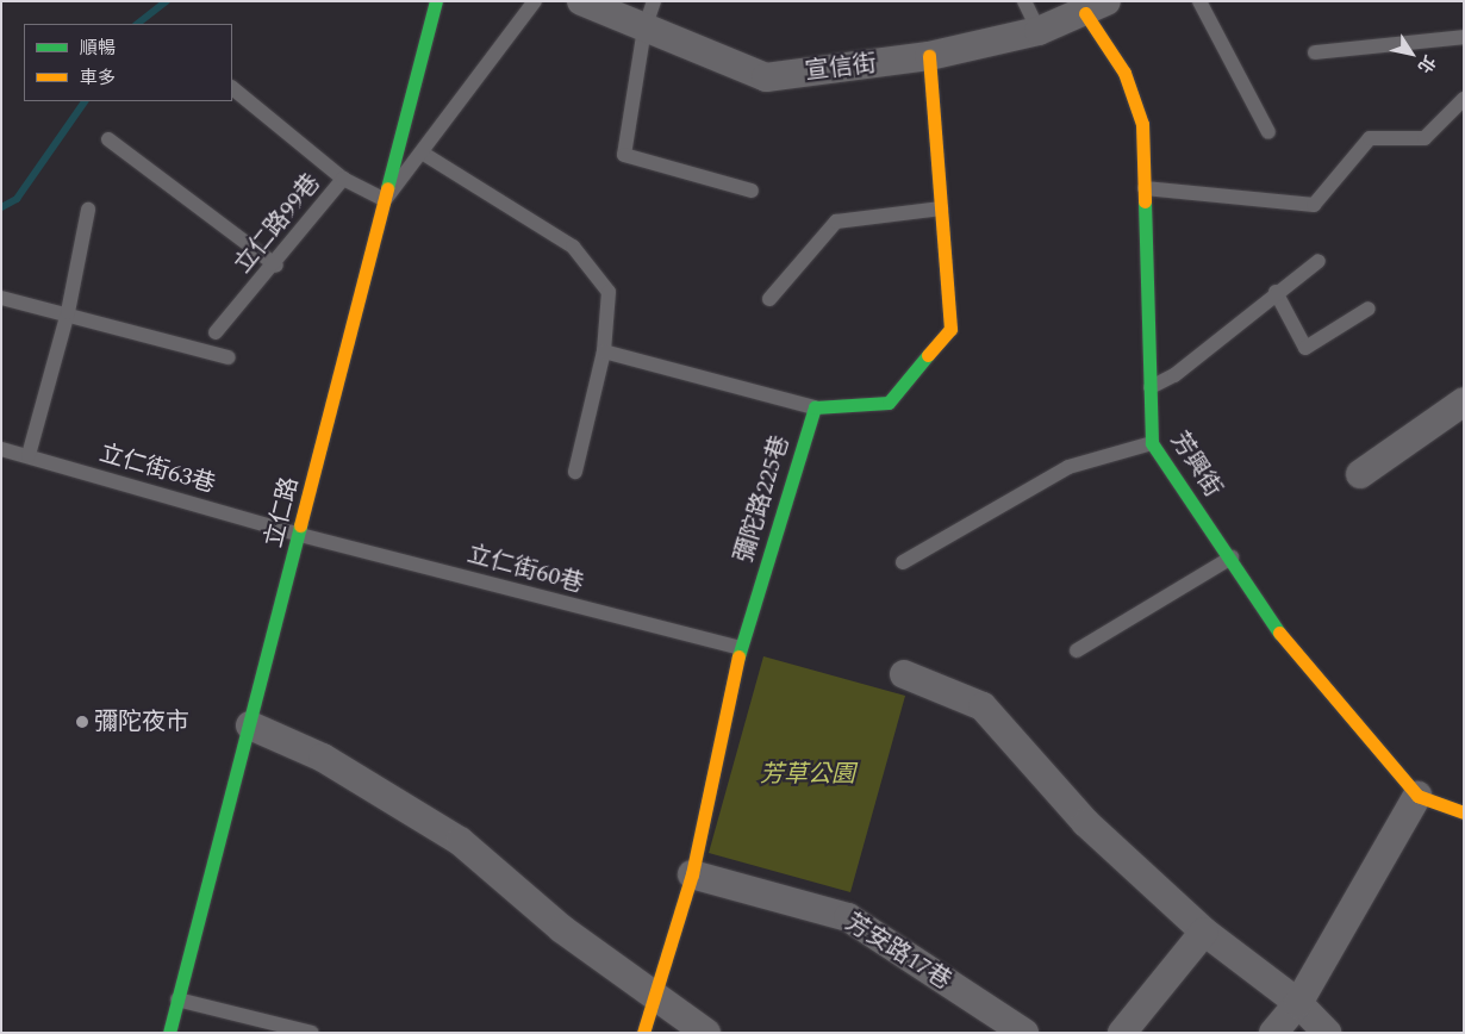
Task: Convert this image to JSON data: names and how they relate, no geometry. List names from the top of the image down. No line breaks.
{"streets":{"street":["宣信街","芳興街","彌陀路225巷","立仁路","芳安路17巷"],"lane":["立仁路99巷","立仁街63巷","立仁街60巷"]},"crossings":[["宣信街","芳興街"],["立仁路99巷","立仁路"],["立仁街63巷","立仁路"],["立仁街63巷","立仁街60巷"],["彌陀路225巷","立仁街60巷"],["彌陀路225巷","芳安路17巷"],["立仁路","立仁街60巷"]],"parks":["芳草公園"],"places":["彌陀夜市"],"legend":["順暢","車多"],"north":"bottom right"}
